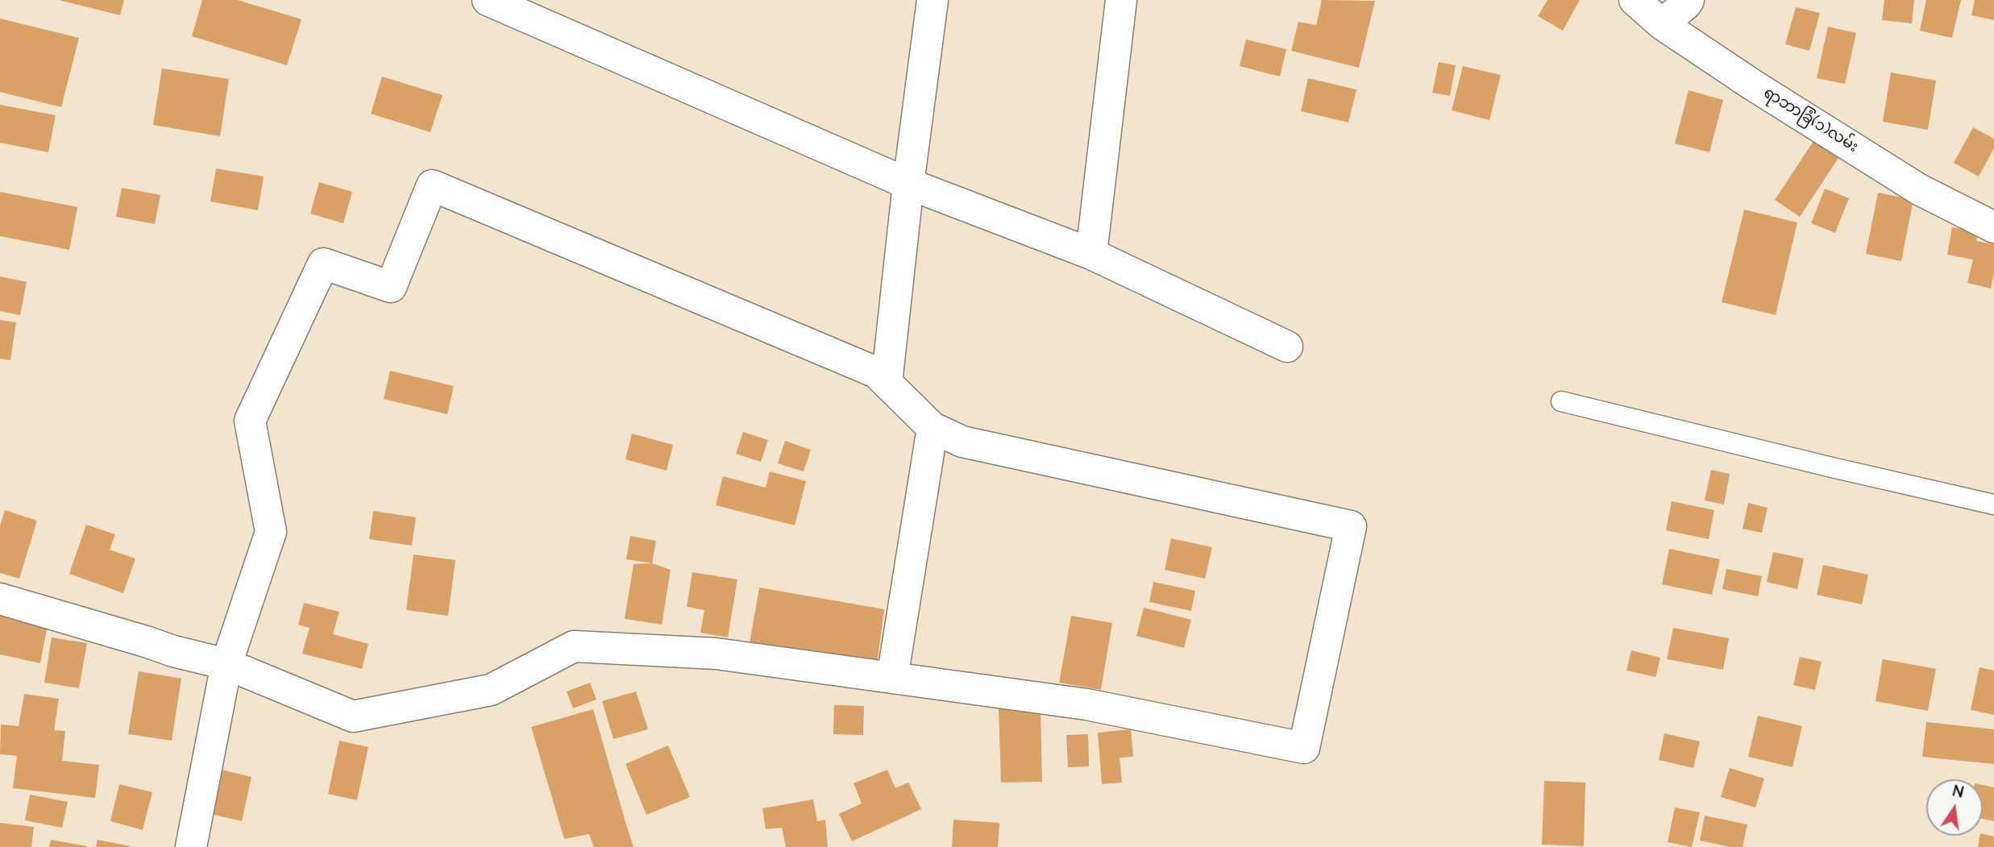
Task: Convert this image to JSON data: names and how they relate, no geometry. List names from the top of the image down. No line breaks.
{"streets":{"street":["ရာဘာခြံ(၁)လမ်း"]},"north":"top"}
